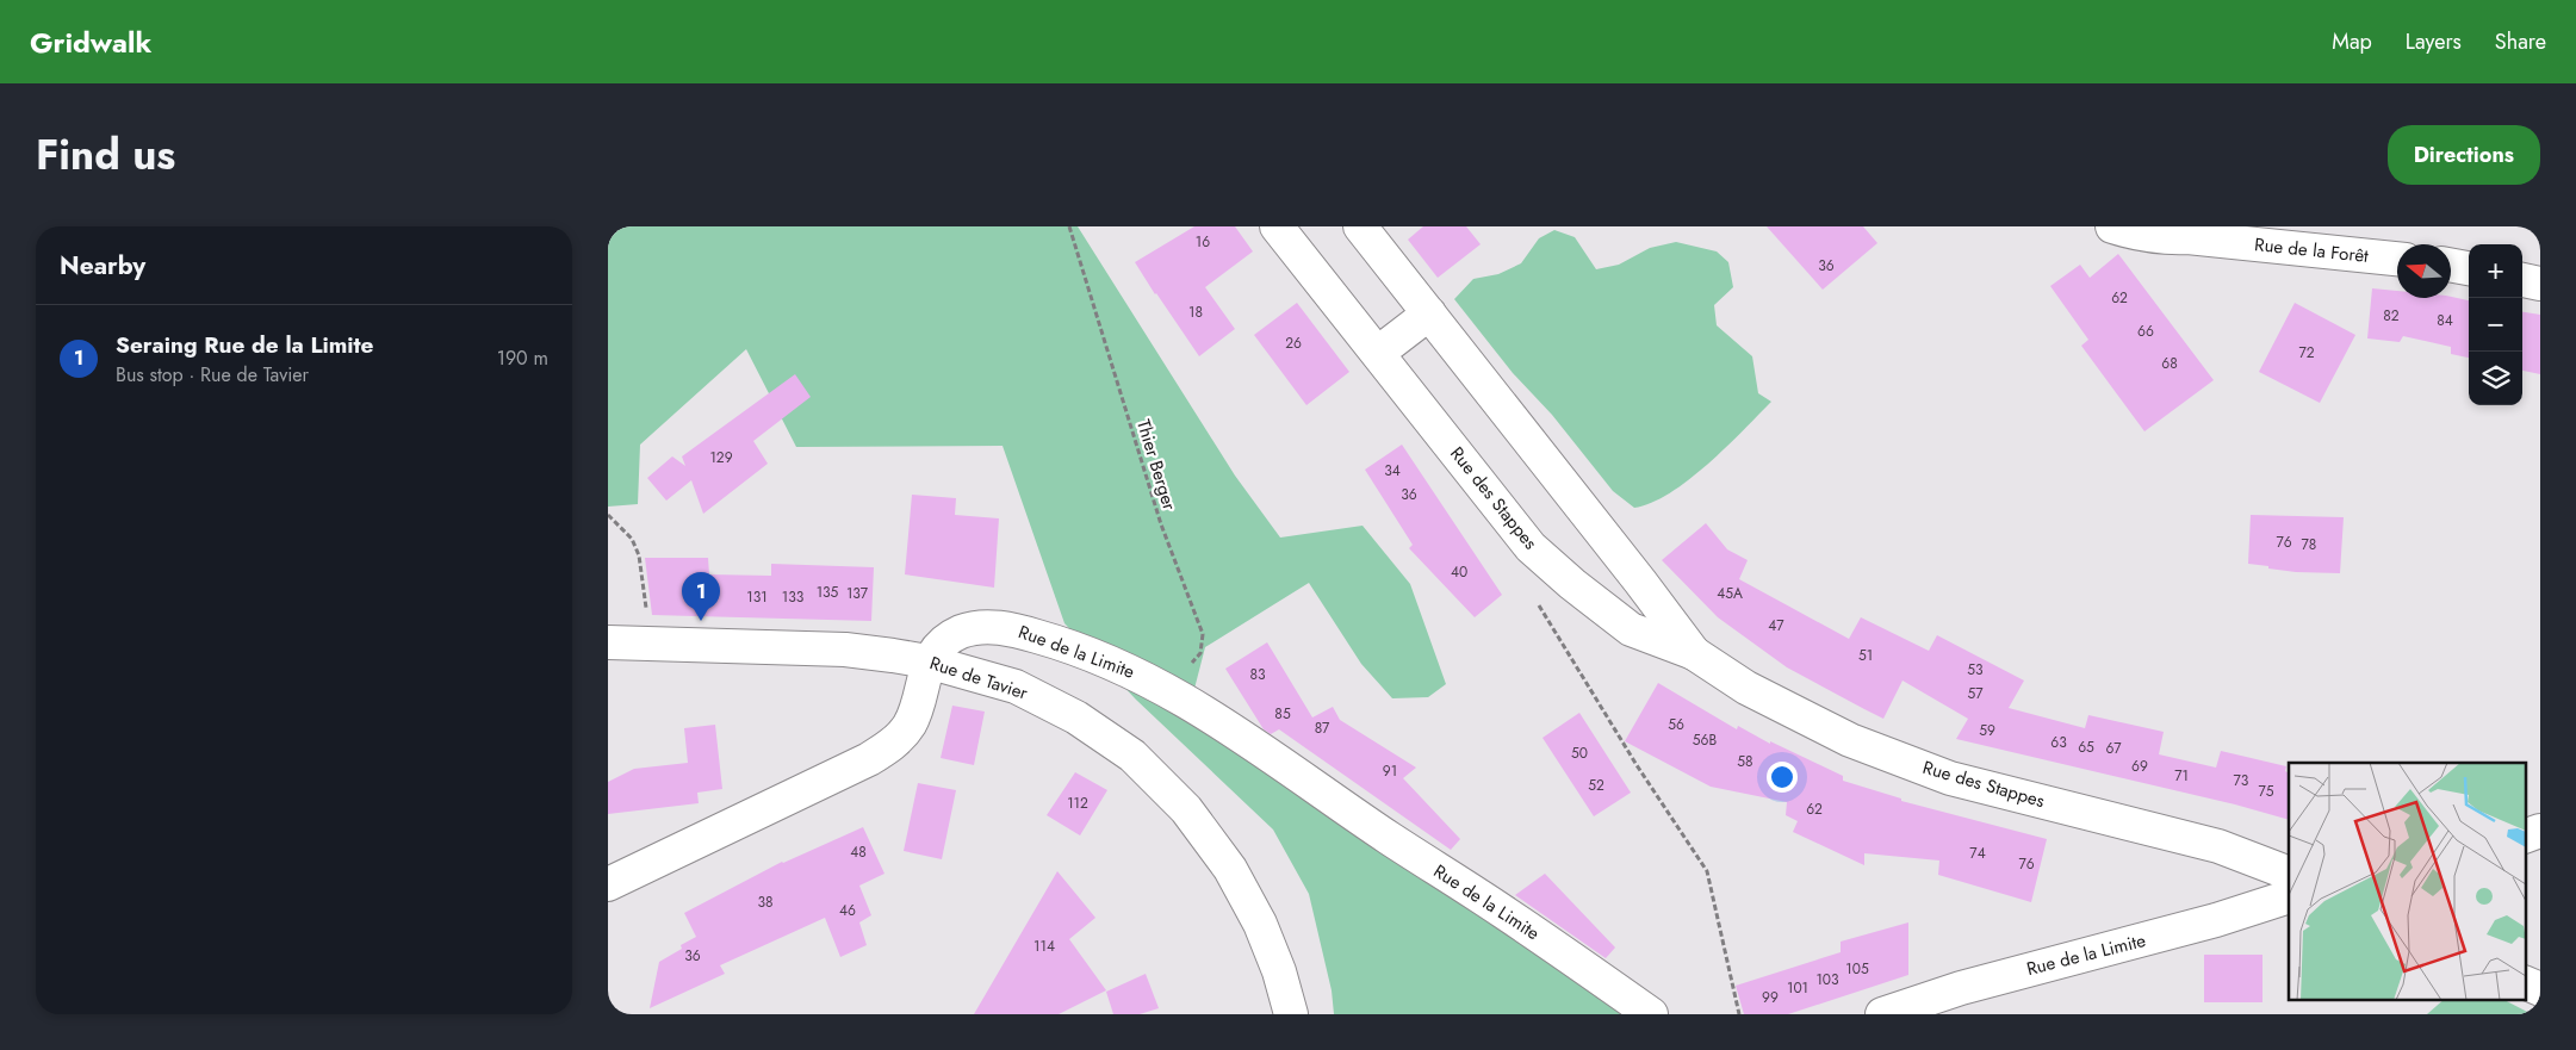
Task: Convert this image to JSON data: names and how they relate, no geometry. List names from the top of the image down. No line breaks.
{"streets":{"street":["Rue de la Forêt","Rue des Stappes","Rue de la Limite","Rue de Tavier"],"path":["Thier Berger"]},"crossings":[["Thier Berger","Rue de la Limite"],["Rue de la Limite","Rue de Tavier"]],"house_numbers":["16","36","62","18","82","84","66","26","72","68","129","34","36","76","78","40","135","137","45A","131","133","47","51","53","83","57","85","56","87","59","56B","63","65","67","50","58","69","91","71","73","52","75","112","62","48","74","76","38","46","114","36","105","103","101","99"],"north":"left","page":{"header":"Gridwalk","nav":["Map","Layers","Share"],"title":"Find us","buttons":"Directions","heading":"Nearby","map_buttons":["+","−"],"list":[{"mark":"1","name":"Seraing Rue de la Limite","note":"Bus stop · Rue de Tavier","value":"190 m"}],"pins":"1"}}
